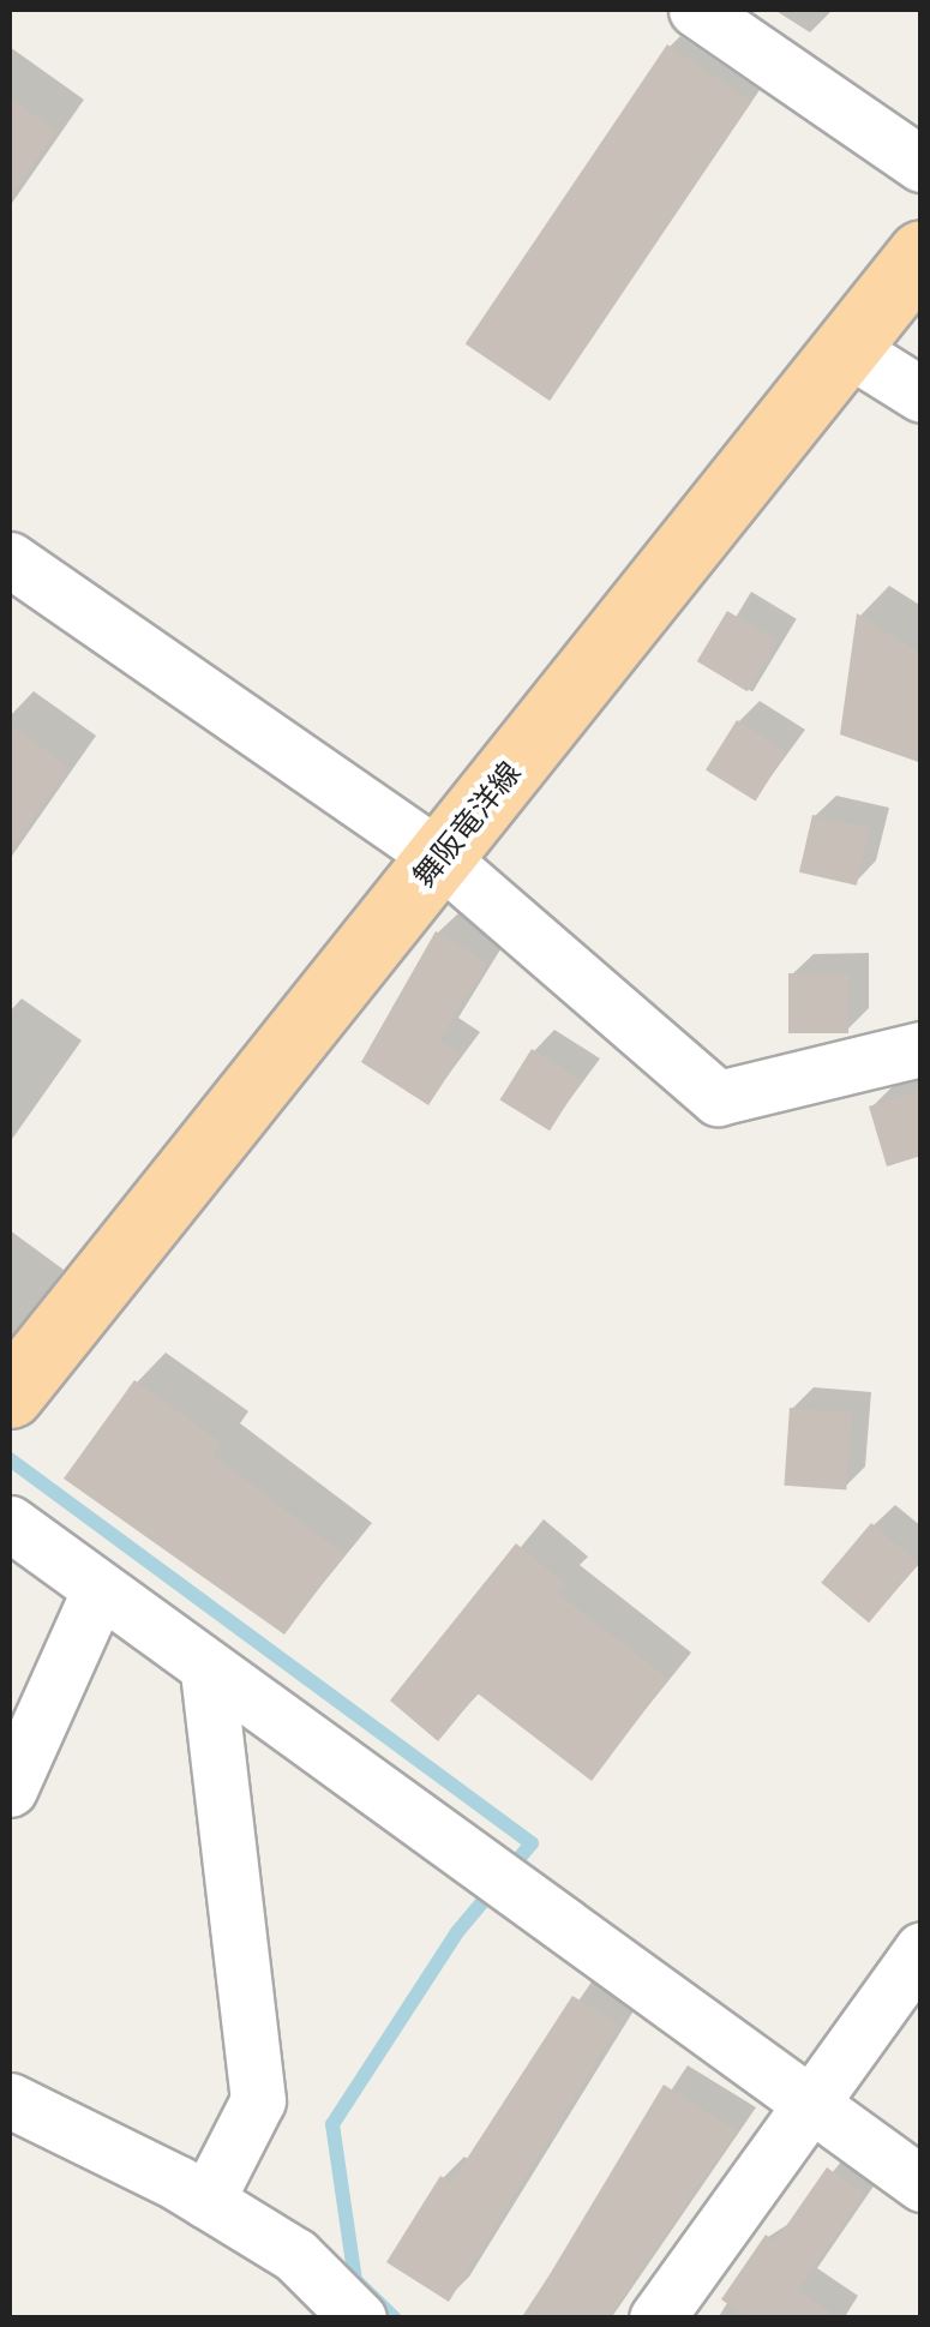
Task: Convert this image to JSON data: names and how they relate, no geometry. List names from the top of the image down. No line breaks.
{"streets":{"main road":["舞阪竜洋線"]}}
